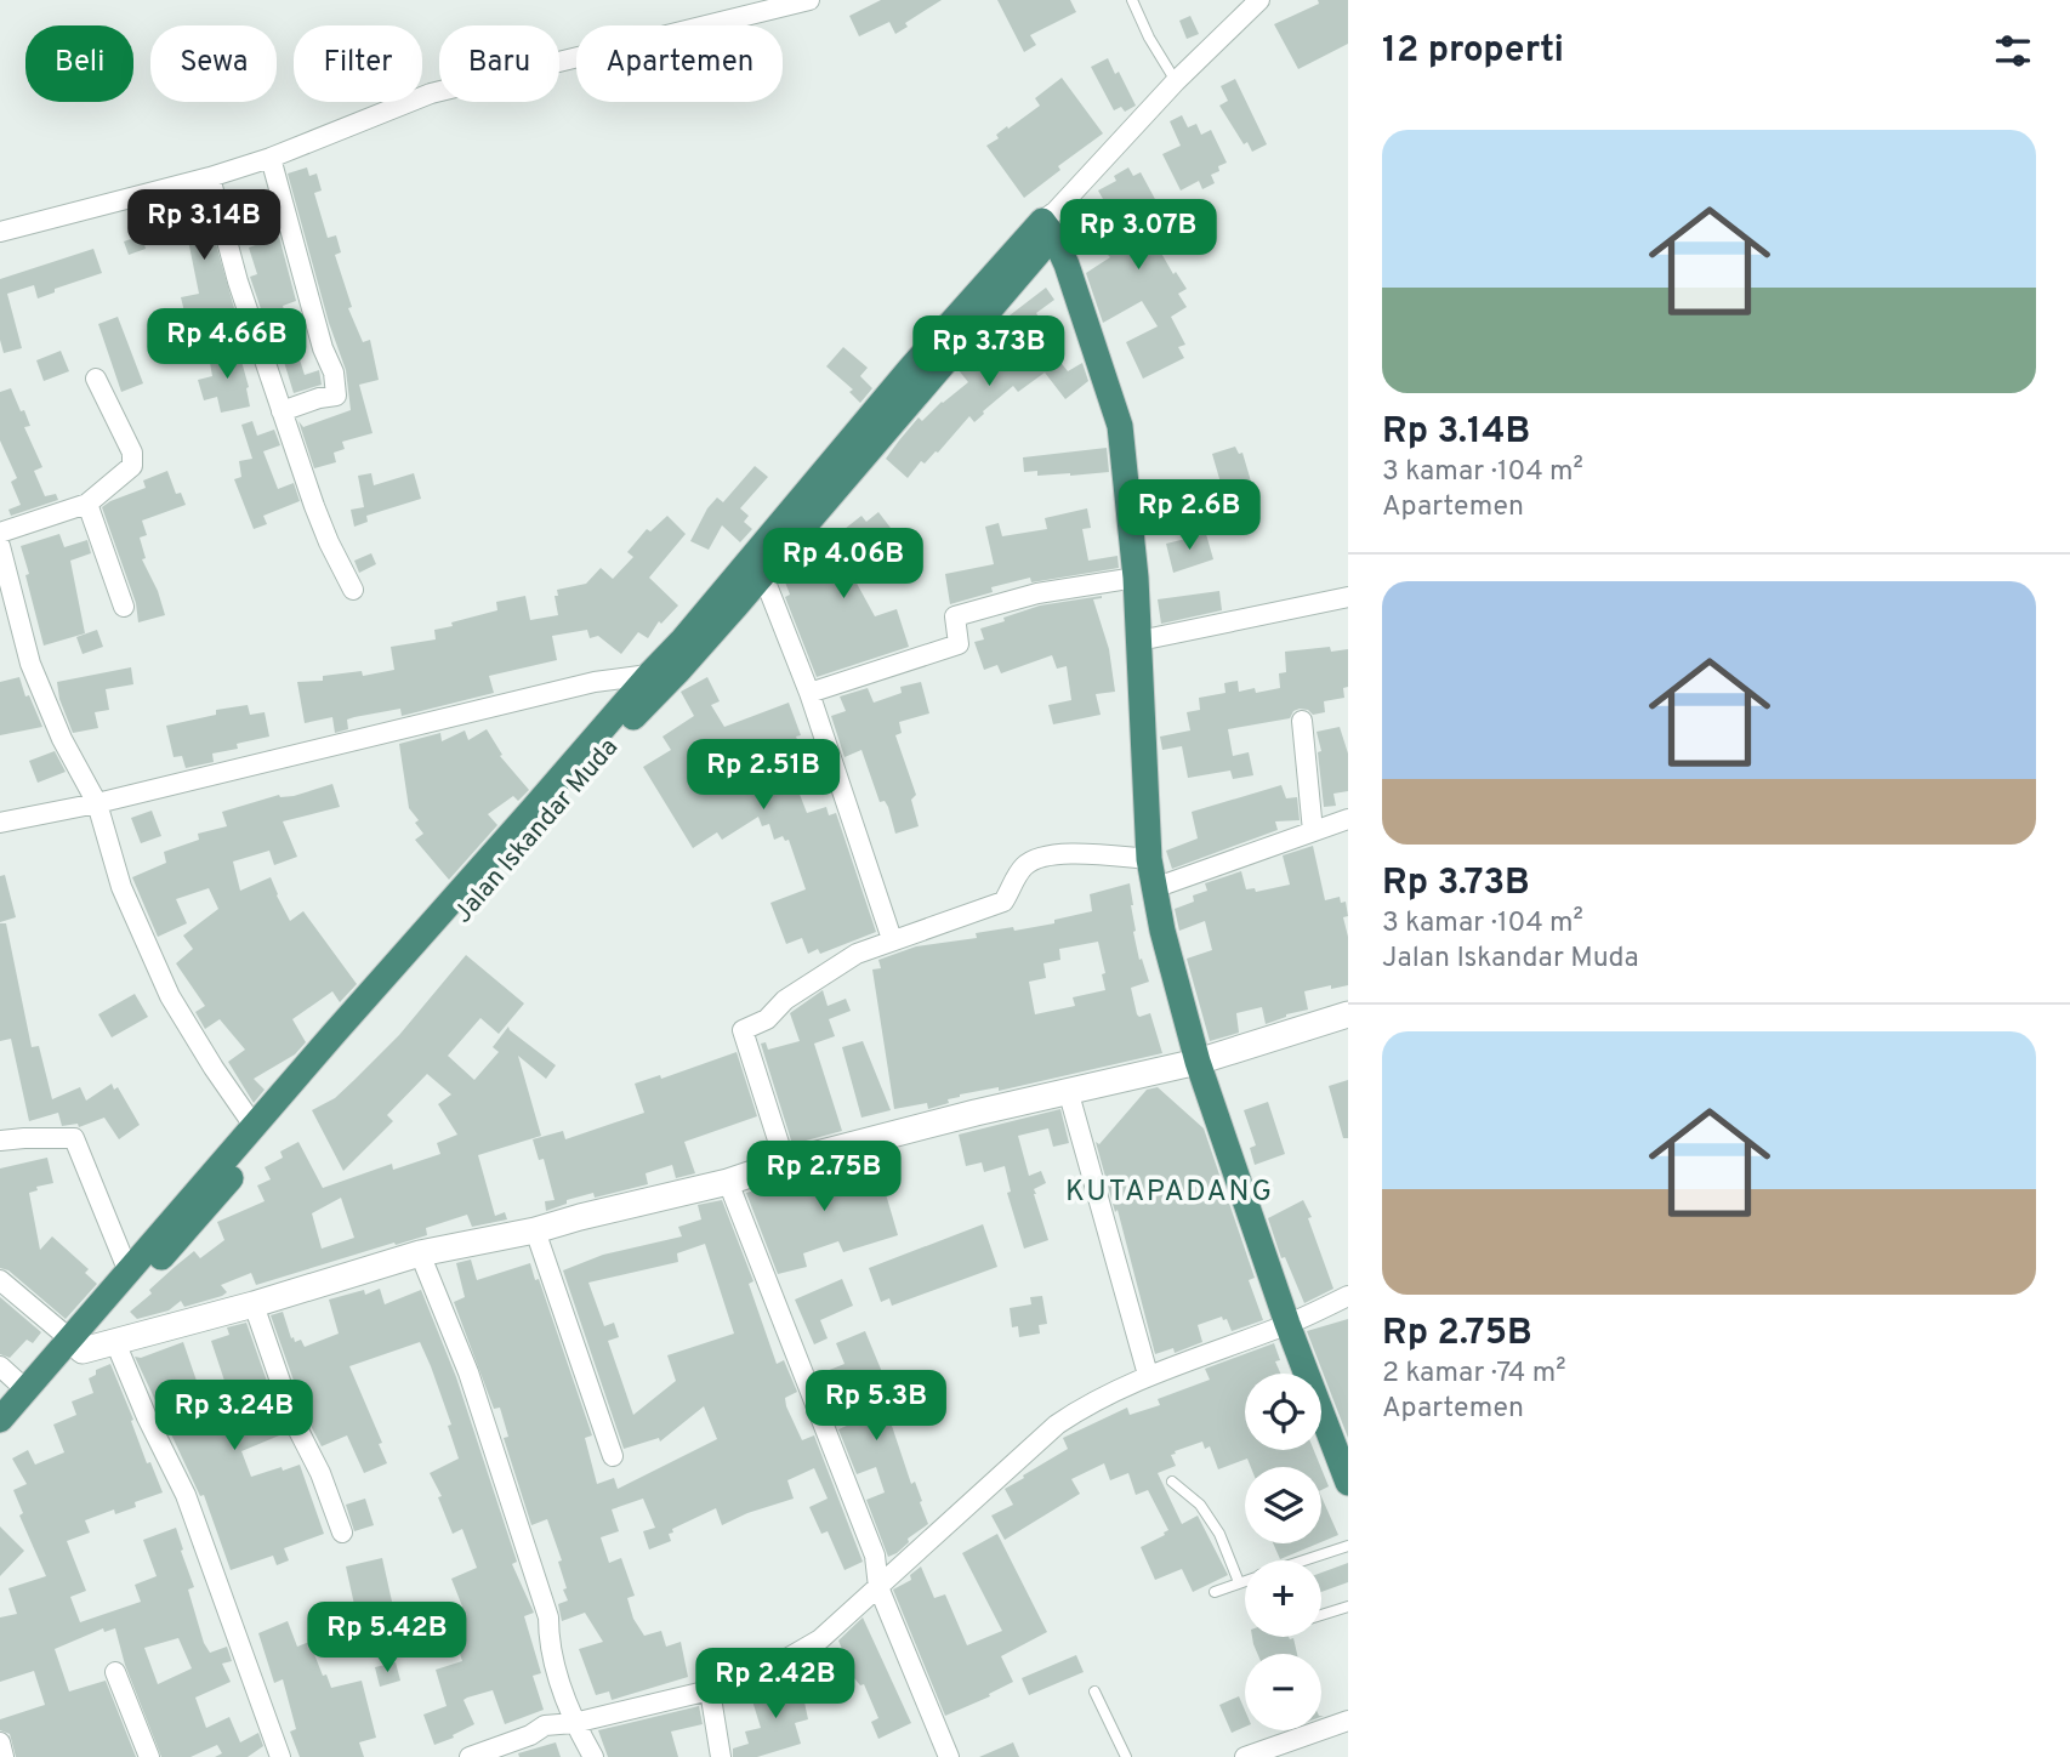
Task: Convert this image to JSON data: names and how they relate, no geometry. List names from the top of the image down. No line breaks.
{"streets":{"highway":["Jalan Iskandar Muda"]},"districts":["KUTAPADANG"],"page":{"heading":"12 properti","chip":["Beli","Sewa","Filter","Baru","Apartemen"],"list":[{"name":"Rp 3.14B","note":"3 kamar · 104 m² · Apartemen"},{"name":"Rp 3.73B","note":"3 kamar · 104 m² · Jalan Iskandar Muda"},{"name":"Rp 2.75B","note":"2 kamar · 74 m² · Apartemen"}],"price":["Rp 3.14B","Rp 3.07B","Rp 4.66B","Rp 3.73B","Rp 2.6B","Rp 4.06B","Rp 2.51B","Rp 2.75B","Rp 5.3B","Rp 3.24B","Rp 5.42B","Rp 2.42B"],"map_buttons":["+","−"]}}
